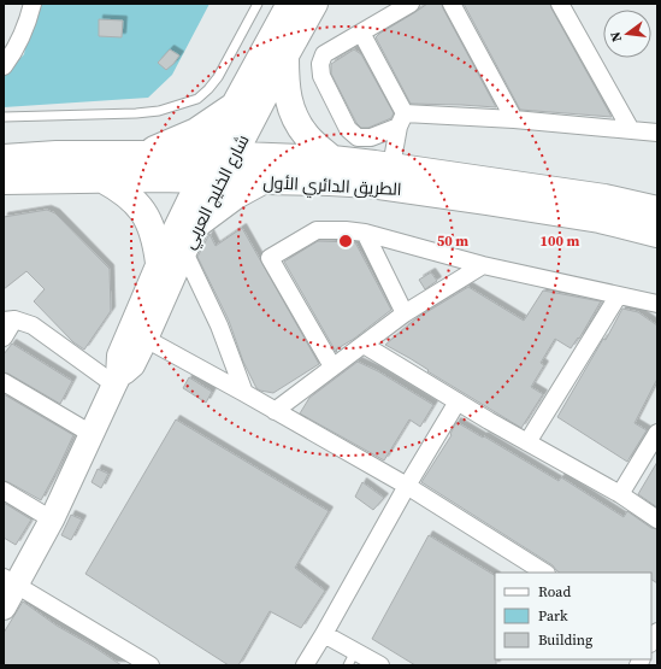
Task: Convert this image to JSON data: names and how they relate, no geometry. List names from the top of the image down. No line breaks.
{"streets":{"main road":["الطريق الدائري الأول","شارع الخليج العربي"]},"crossings":[["الطريق الدائري الأول","شارع الخليج العربي"]],"legend":["Road","Park","Building"],"north":"left","rings":["50 m","100 m"]}
